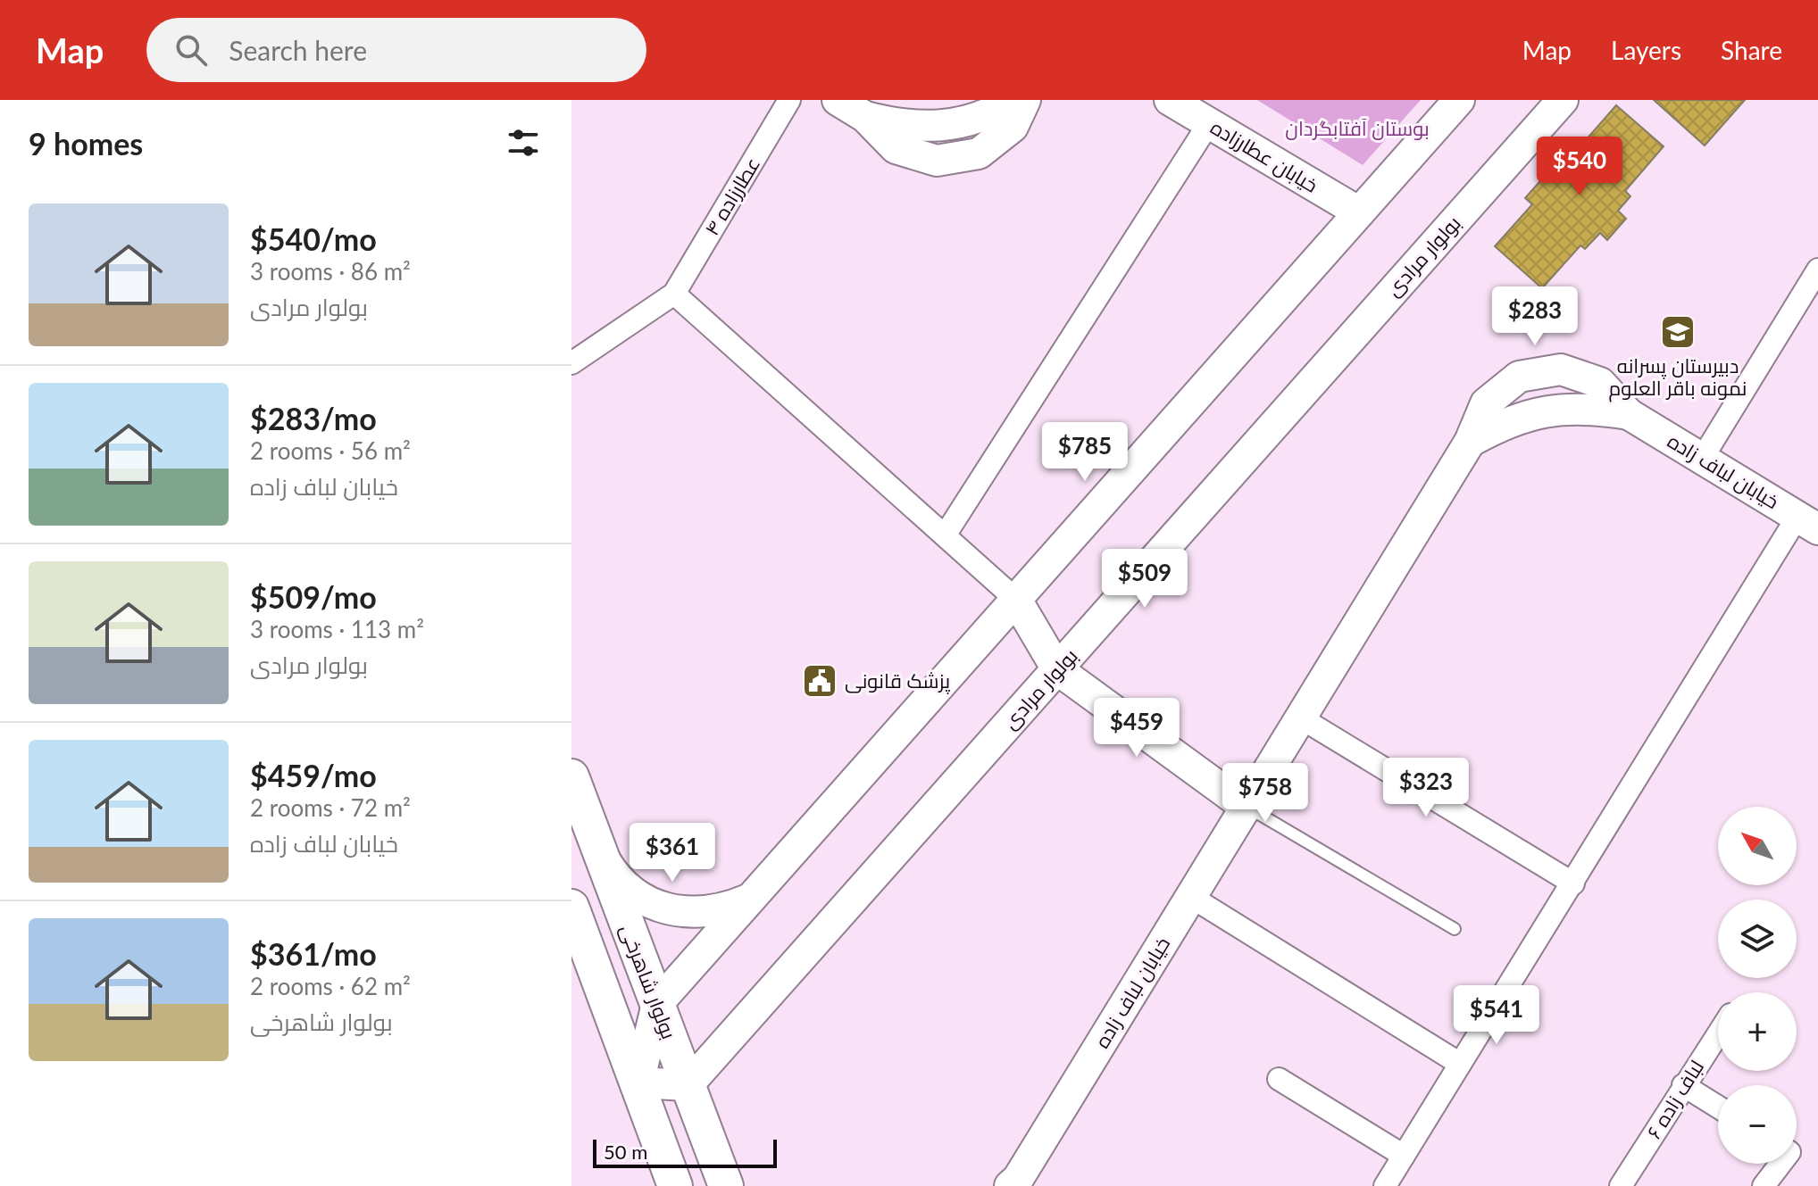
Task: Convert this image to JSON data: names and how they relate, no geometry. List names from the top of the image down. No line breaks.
{"streets":{"main road":["بولوار شاهرخی"],"street":["خیابان عطارزاده","عطارزاده ۴","بولوار مرادی","خیابان لباف زاده","لباف زاده ۶"]},"crossings":[["بولوار مرادی","بولوار شاهرخی"]],"parks":["بوستان آفتابگردان"],"places":{"school or university":["دبیرستان پسرانه نمونه باقر العلوم"],"public building":["پزشک قانونی"]},"scale_bar":"50 m","north":"top left","page":{"header":"Map","search":"Search here","nav":["Map","Layers","Share"],"heading":"9 homes","price":["$540","$283","$785","$509","$459","$323","$758","$361","$541"],"list":[{"name":"$540/mo","note":"3 rooms · 86 m² · بولوار مرادی"},{"name":"$283/mo","note":"2 rooms · 56 m² · خیابان لباف زاده"},{"name":"$509/mo","note":"3 rooms · 113 m² · بولوار مرادی"},{"name":"$459/mo","note":"2 rooms · 72 m² · خیابان لباف زاده"},{"name":"$361/mo","note":"2 rooms · 62 m² · بولوار شاهرخی"}],"map_buttons":["+","−"],"scale":"50 m"}}
